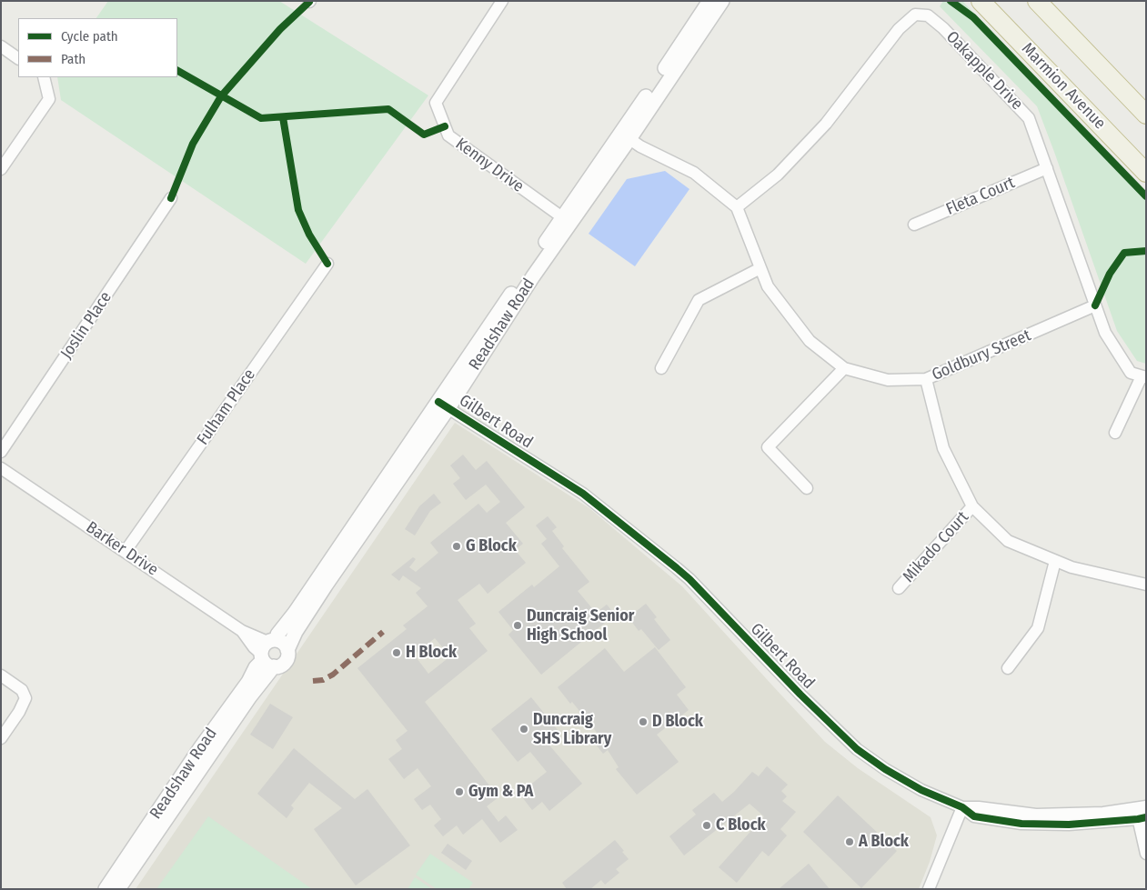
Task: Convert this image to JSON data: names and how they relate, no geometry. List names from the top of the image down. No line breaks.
{"streets":{"highway":["Marmion Avenue"],"street":["Oakapple Drive","Kenny Drive","Fleta Court","Readshaw Road","Joslin Place","Goldbury Street","Fulham Place","Gilbert Road","Mikado Court","Barker Drive"]},"crossings":[["Oakapple Drive","Fleta Court"],["Oakapple Drive","Goldbury Street"],["Kenny Drive","Readshaw Road"],["Readshaw Road","Goldbury Street"],["Readshaw Road","Gilbert Road"],["Readshaw Road","Barker Drive"],["Fulham Place","Barker Drive"]],"places":["G Block","Duncraig Senior High School","H Block","D Block","Duncraig SHS Library","Gym & PA","C Block","A Block"],"legend":["Cycle path","Path"]}
